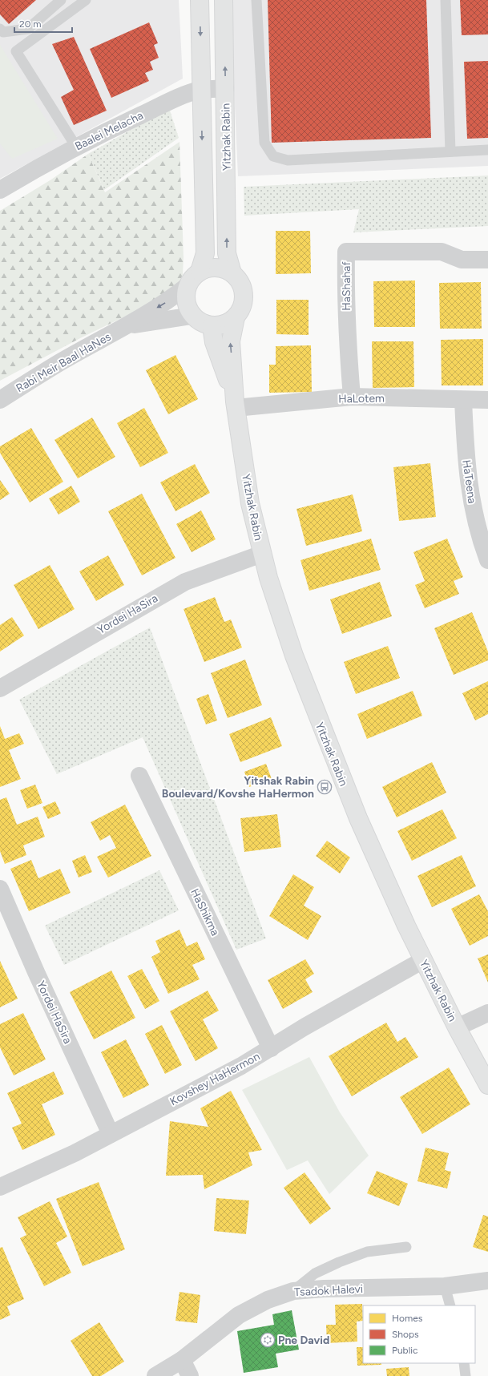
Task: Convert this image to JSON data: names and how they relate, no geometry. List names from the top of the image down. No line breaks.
{"streets":{"street":["Baalei Melacha","Yitzhak Rabin","HaShahaf","Rabi Meir Baal HaNes","HaLotem","HaTeena","Yordei HaSira","HaShikma","Kovshey HaHermon","Tsadok Halevi"]},"crossings":[["Baalei Melacha","Yitzhak Rabin"],["Yitzhak Rabin","Rabi Meir Baal HaNes"],["Yitzhak Rabin","HaLotem"],["Yitzhak Rabin","Yordei HaSira"],["Yitzhak Rabin","Kovshey HaHermon"],["HaShahaf","HaLotem"],["HaLotem","HaTeena"],["Yordei HaSira","Kovshey HaHermon"],["HaShikma","Kovshey HaHermon"]],"places":{"bus stop":["Yitshak Rabin Boulevard/Kovshe HaHermon"],"synagogue":["Pne David"]},"legend":["Homes","Shops","Public"],"scale_bar":"20 m"}
